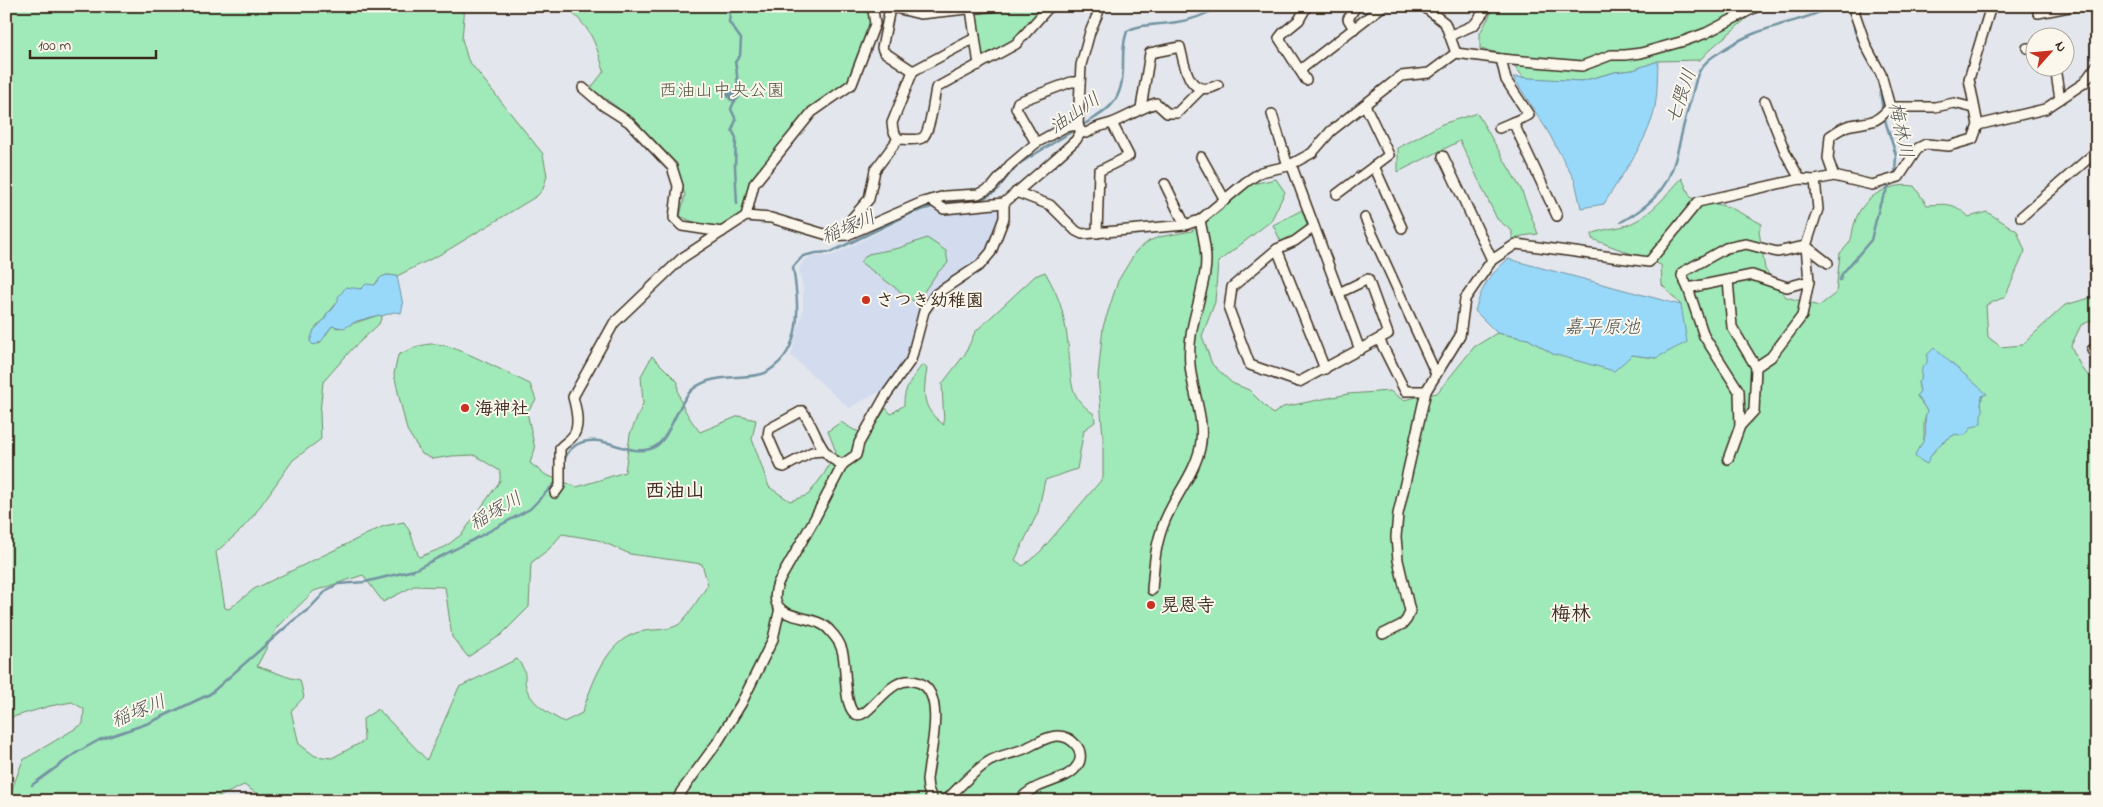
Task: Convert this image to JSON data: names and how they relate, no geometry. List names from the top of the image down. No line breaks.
{"districts":["西油山","梅林"],"water":["七隈川","油山川","梅林川","稲塚川","嘉平原池"],"parks":["西油山中央公園"],"places":["さつき幼稚園","海神社","晃恩寺"],"scale_bar":"100 m","north":"top right"}
